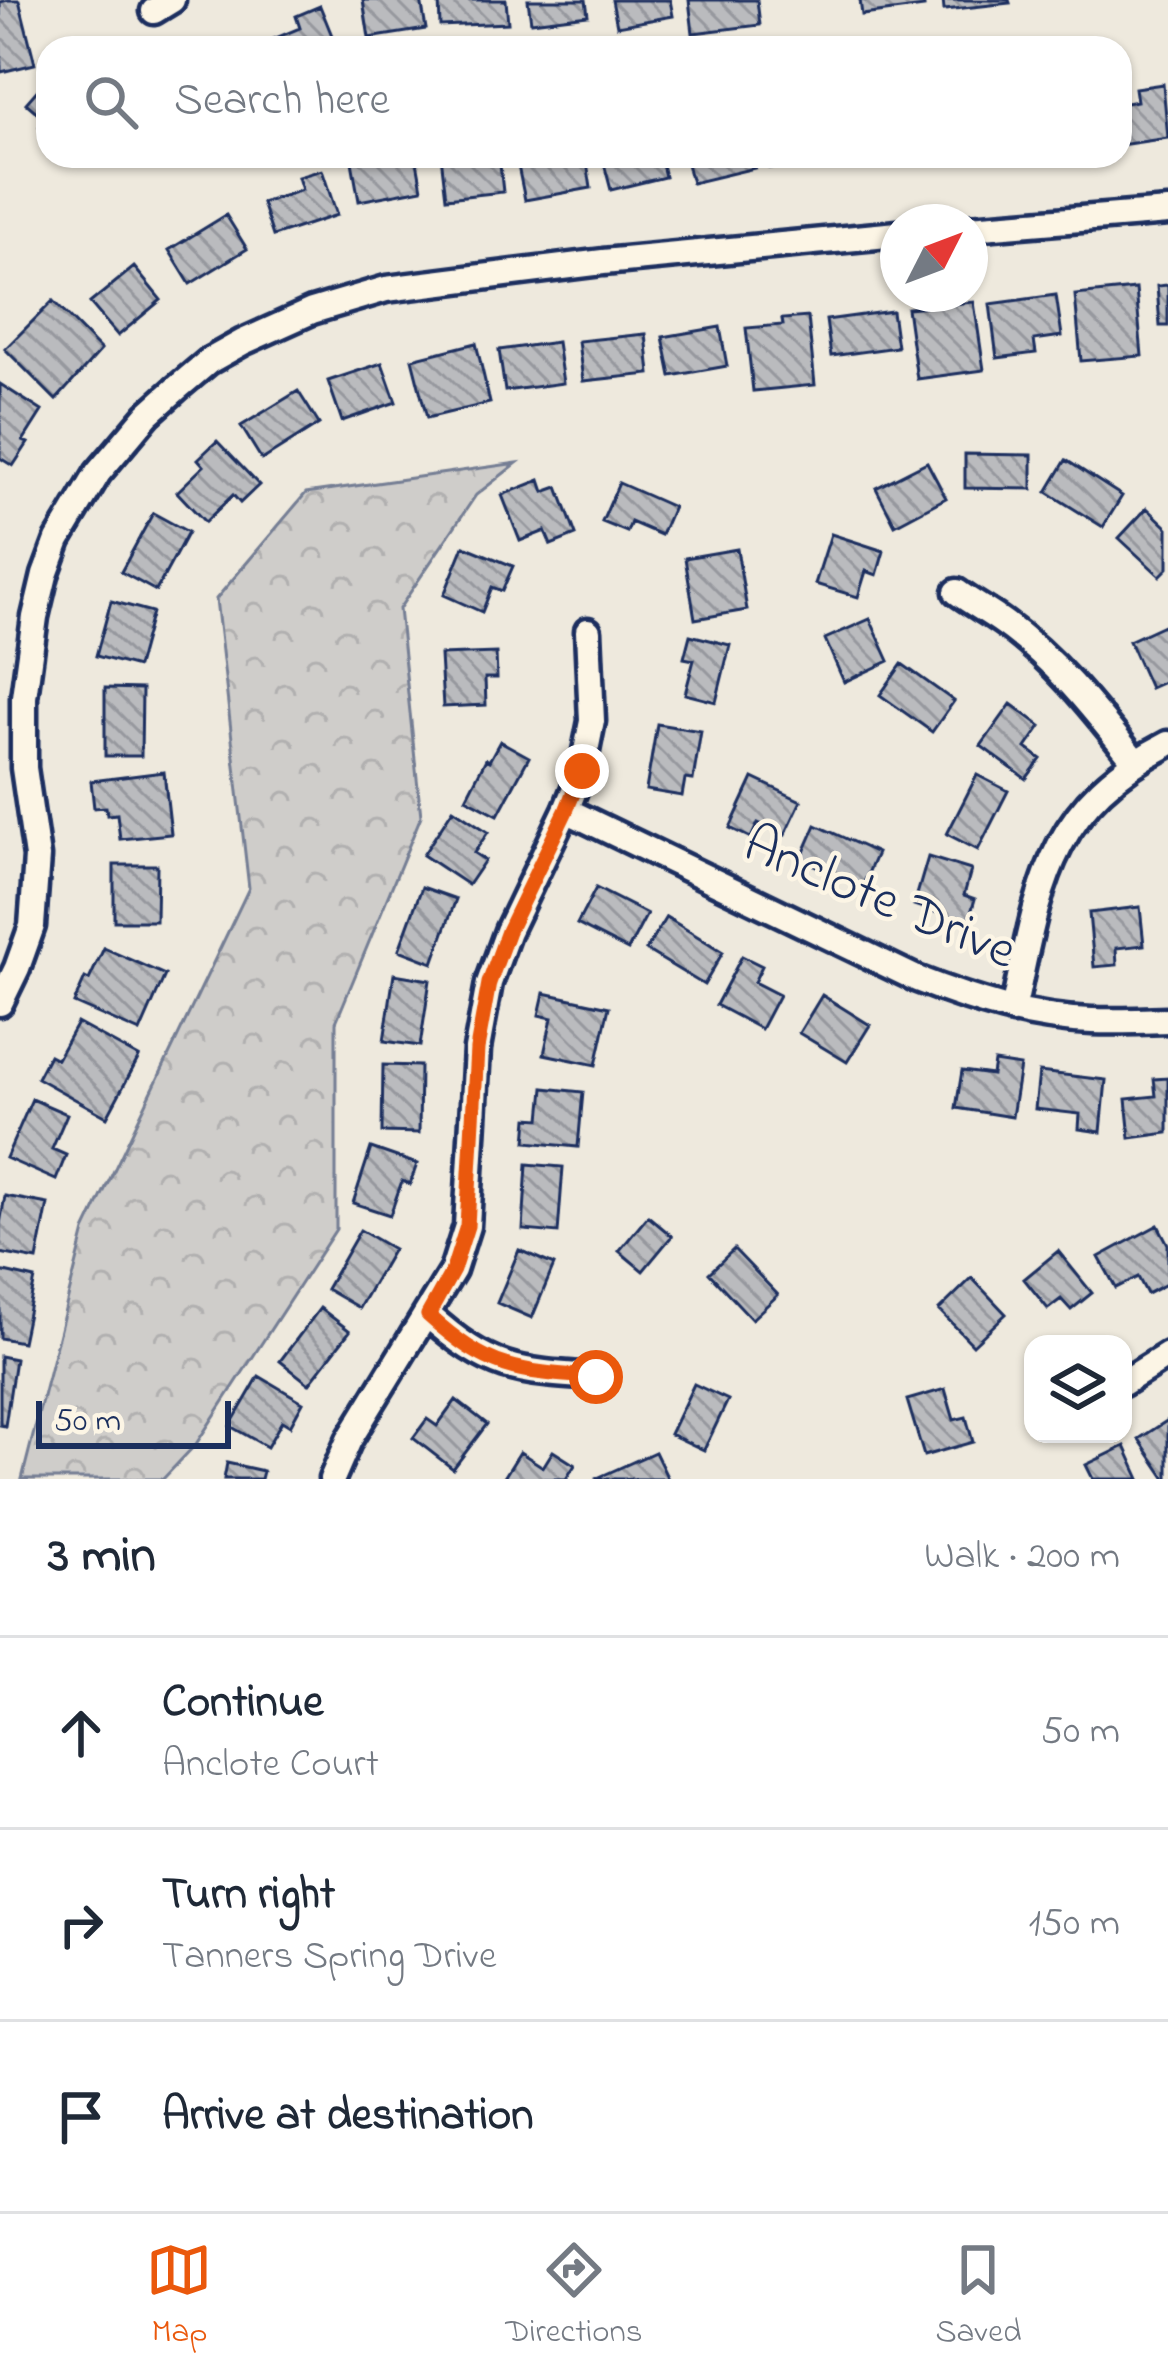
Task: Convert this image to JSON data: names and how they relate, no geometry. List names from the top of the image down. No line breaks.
{"streets":{"street":["Anclote Drive"]},"scale_bar":"50 m","north":"top right","page":{"search":"Search here","scale":"50 m","heading":["3 min","Walk · 200 m"],"list":[["Continue","Anclote Court","50 m"],["Turn right","Tanners Spring Drive","150 m"],"Arrive at destination"],"nav":["Map","Directions","Saved"]}}
